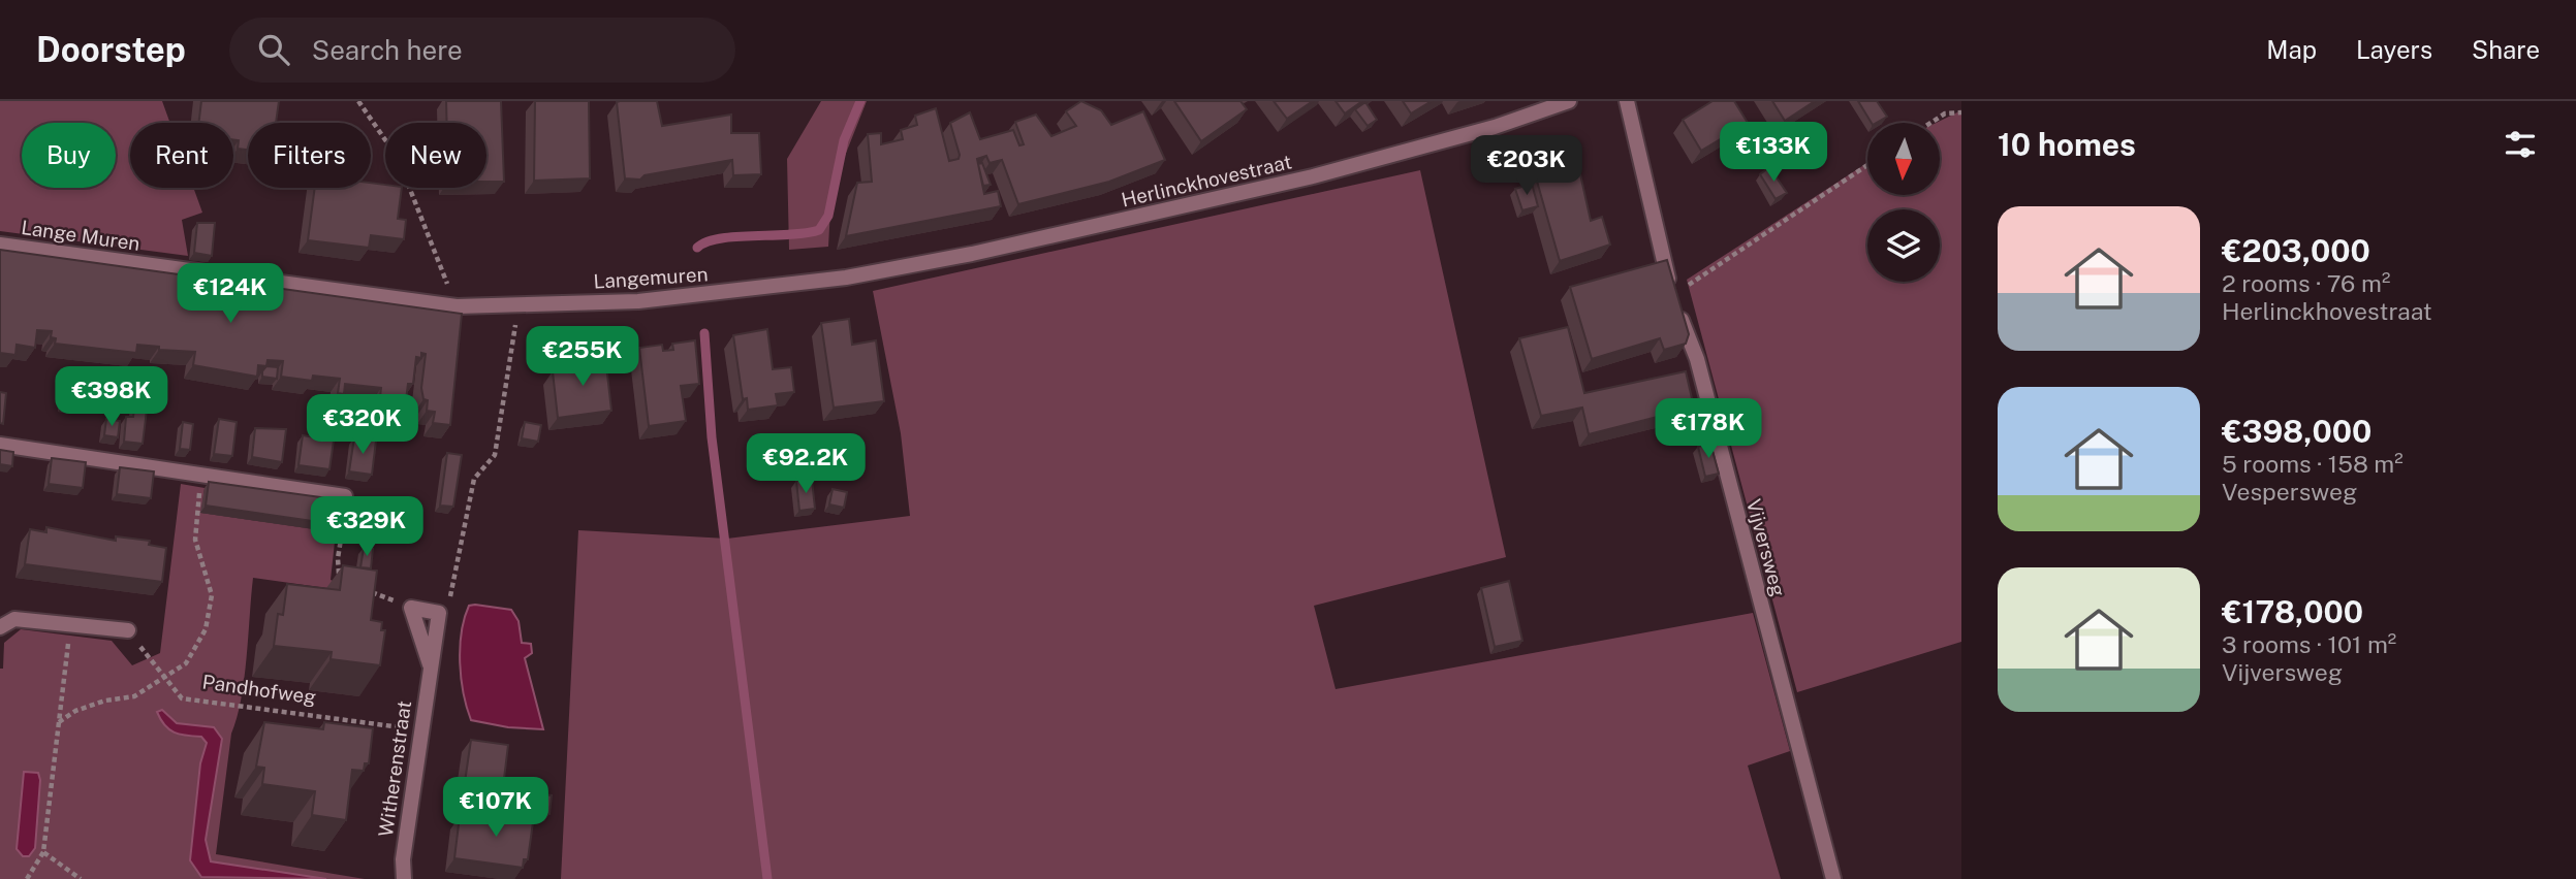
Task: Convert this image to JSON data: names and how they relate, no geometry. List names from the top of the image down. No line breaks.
{"streets":{"street":["Herlinckhovestraat","Lange Muren","Langemuren","Vijversweg","Witherenstraat"],"path":["Pandhofweg"]},"crossings":[["Herlinckhovestraat","Langemuren"],["Lange Muren","Langemuren"],["Pandhofweg","Witherenstraat"]],"north":"bottom","page":{"header":"Doorstep","search":"Search here","nav":["Map","Layers","Share"],"heading":"10 homes","price":["€133K","€203K","€124K","€255K","€398K","€320K","€178K","€92.2K","€329K","€107K"],"chip":["Buy","Rent","Filters","New"],"list":[{"name":"€203,000","note":"2 rooms · 76 m² · Herlinckhovestraat"},{"name":"€398,000","note":"5 rooms · 158 m² · Vespersweg"},{"name":"€178,000","note":"3 rooms · 101 m² · Vijversweg"}]}}
